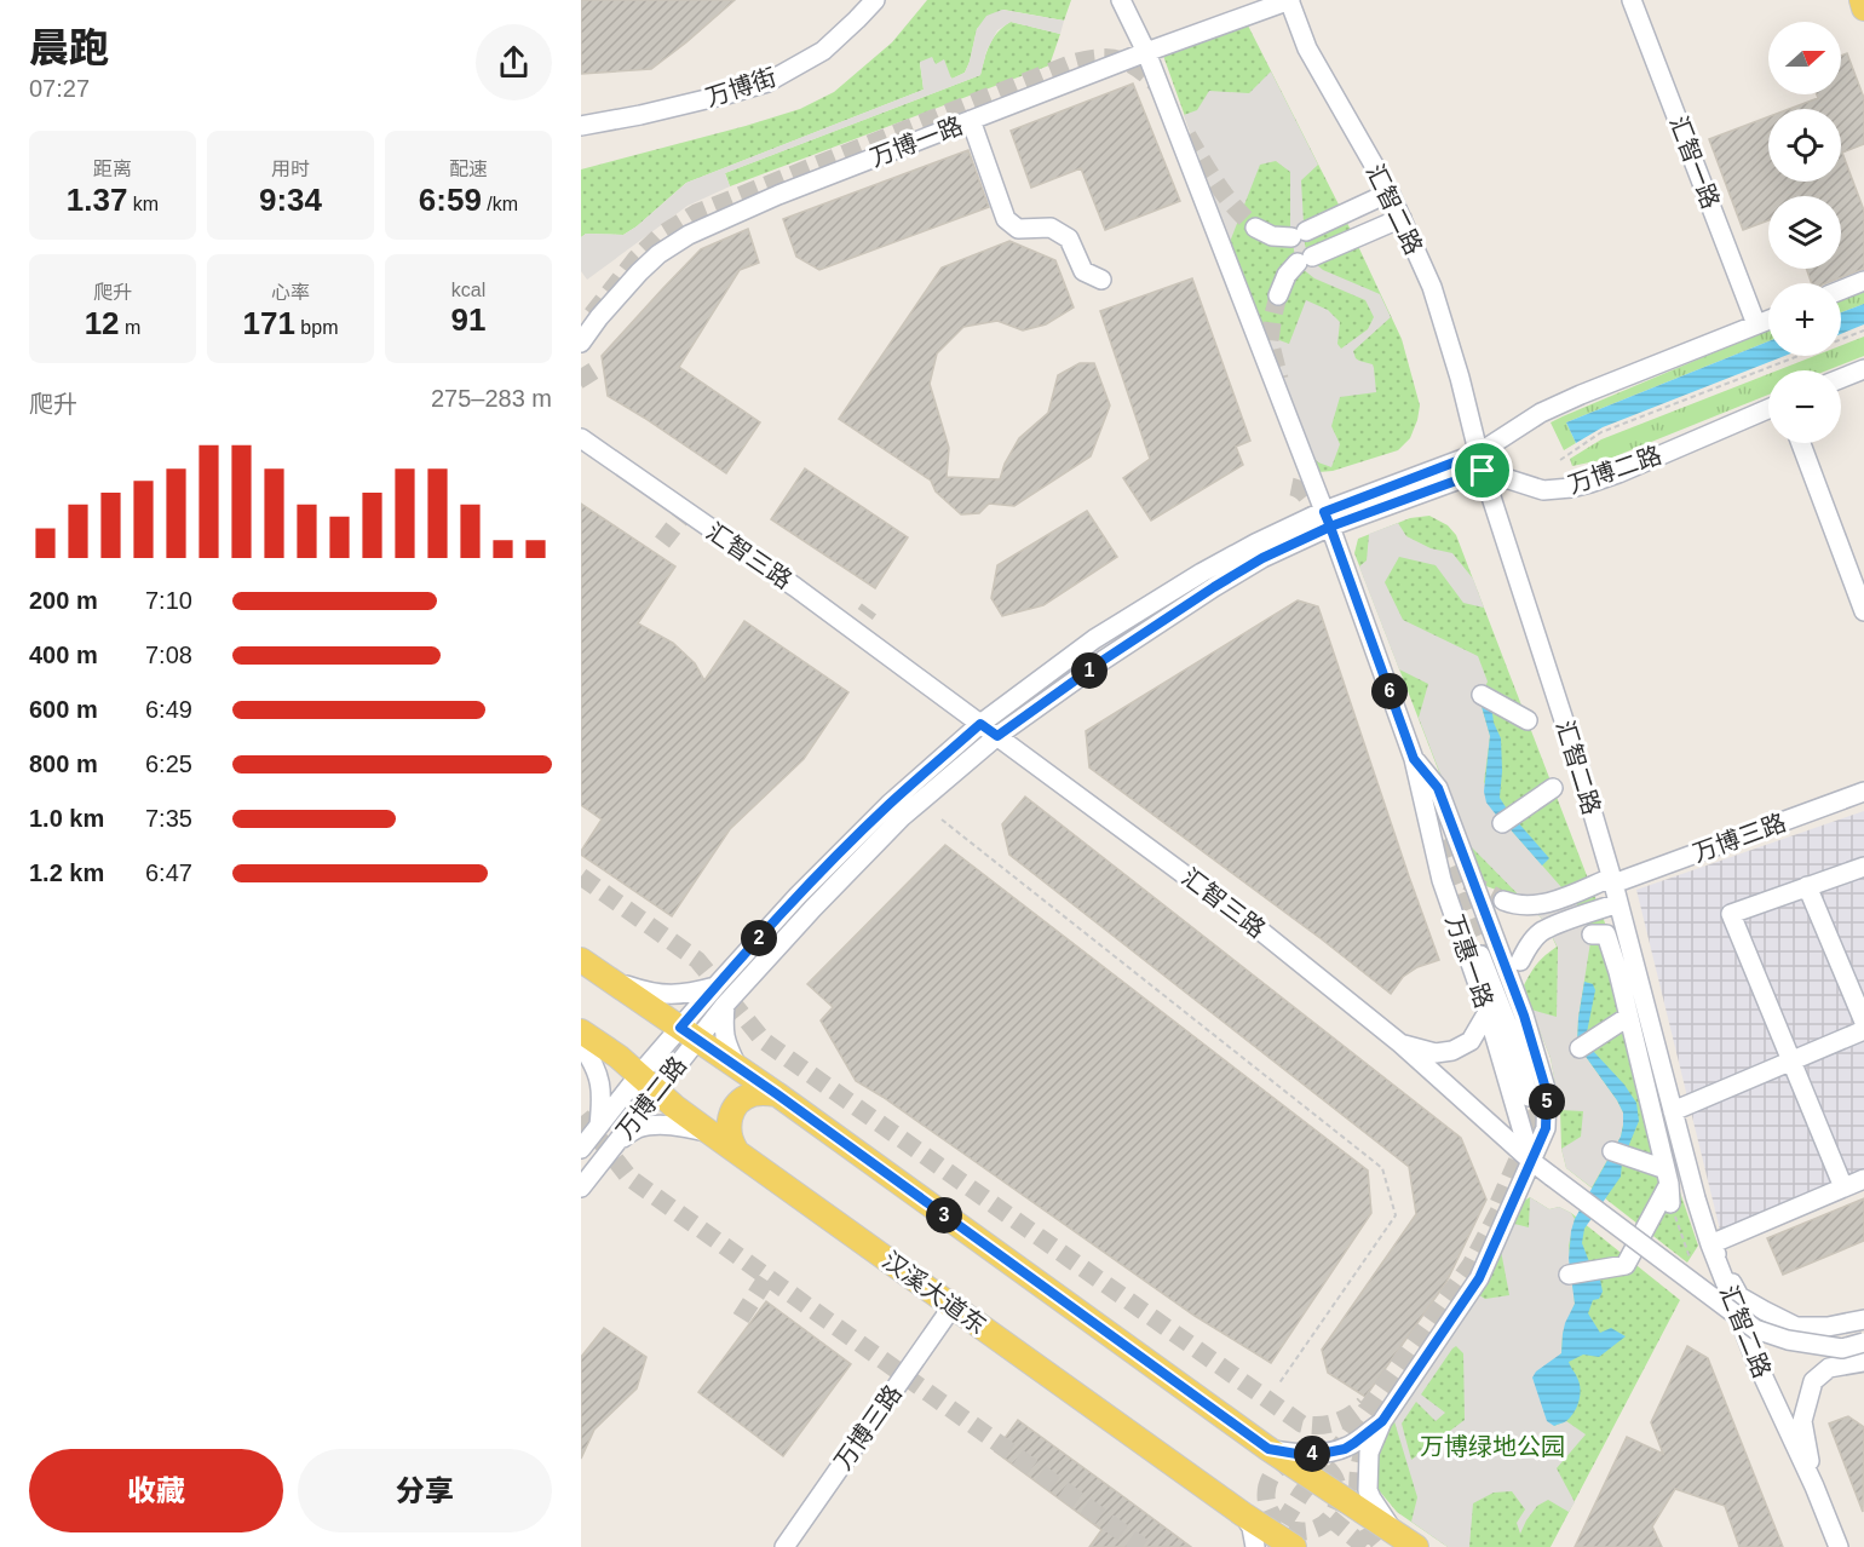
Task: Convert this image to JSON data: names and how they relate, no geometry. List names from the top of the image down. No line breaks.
{"streets":{"main road":["汉溪大道东"],"street":["万博街","万博一路","汇智一路","汇智二路","万博二路","汇智三路","万博三路","万惠一路"]},"crossings":[["万博一路","汇智二路"],["万博一路","万惠一路"],["汇智一路","万博二路"],["汇智二路","万博二路"],["汇智二路","万博三路"],["万博二路","汇智三路"],["万博二路","万惠一路"],["万博二路","汉溪大道东"],["汇智三路","万惠一路"],["万博三路","汉溪大道东"]],"parks":["万博绿地公园"],"north":"right","page":{"heading":["晨跑","07:27"],"map_buttons":["+","−"],"stats":[["距离","1.37 km"],["用时","9:34"],["配速","6:59 /km"],["爬升","12 m"],["心率","171 bpm"],["kcal","91"]],"chart":["爬升","275–283 m"],"list":[{"name":"200 m","note":"7:10"},{"name":"400 m","note":"7:08"},{"name":"600 m","note":"6:49"},{"name":"800 m","note":"6:25"},{"name":"1.0 km","note":"7:35"},{"name":"1.2 km","note":"6:47"}],"pins":["1","6","2","5","3","4"],"buttons":["收藏","分享"]}}
